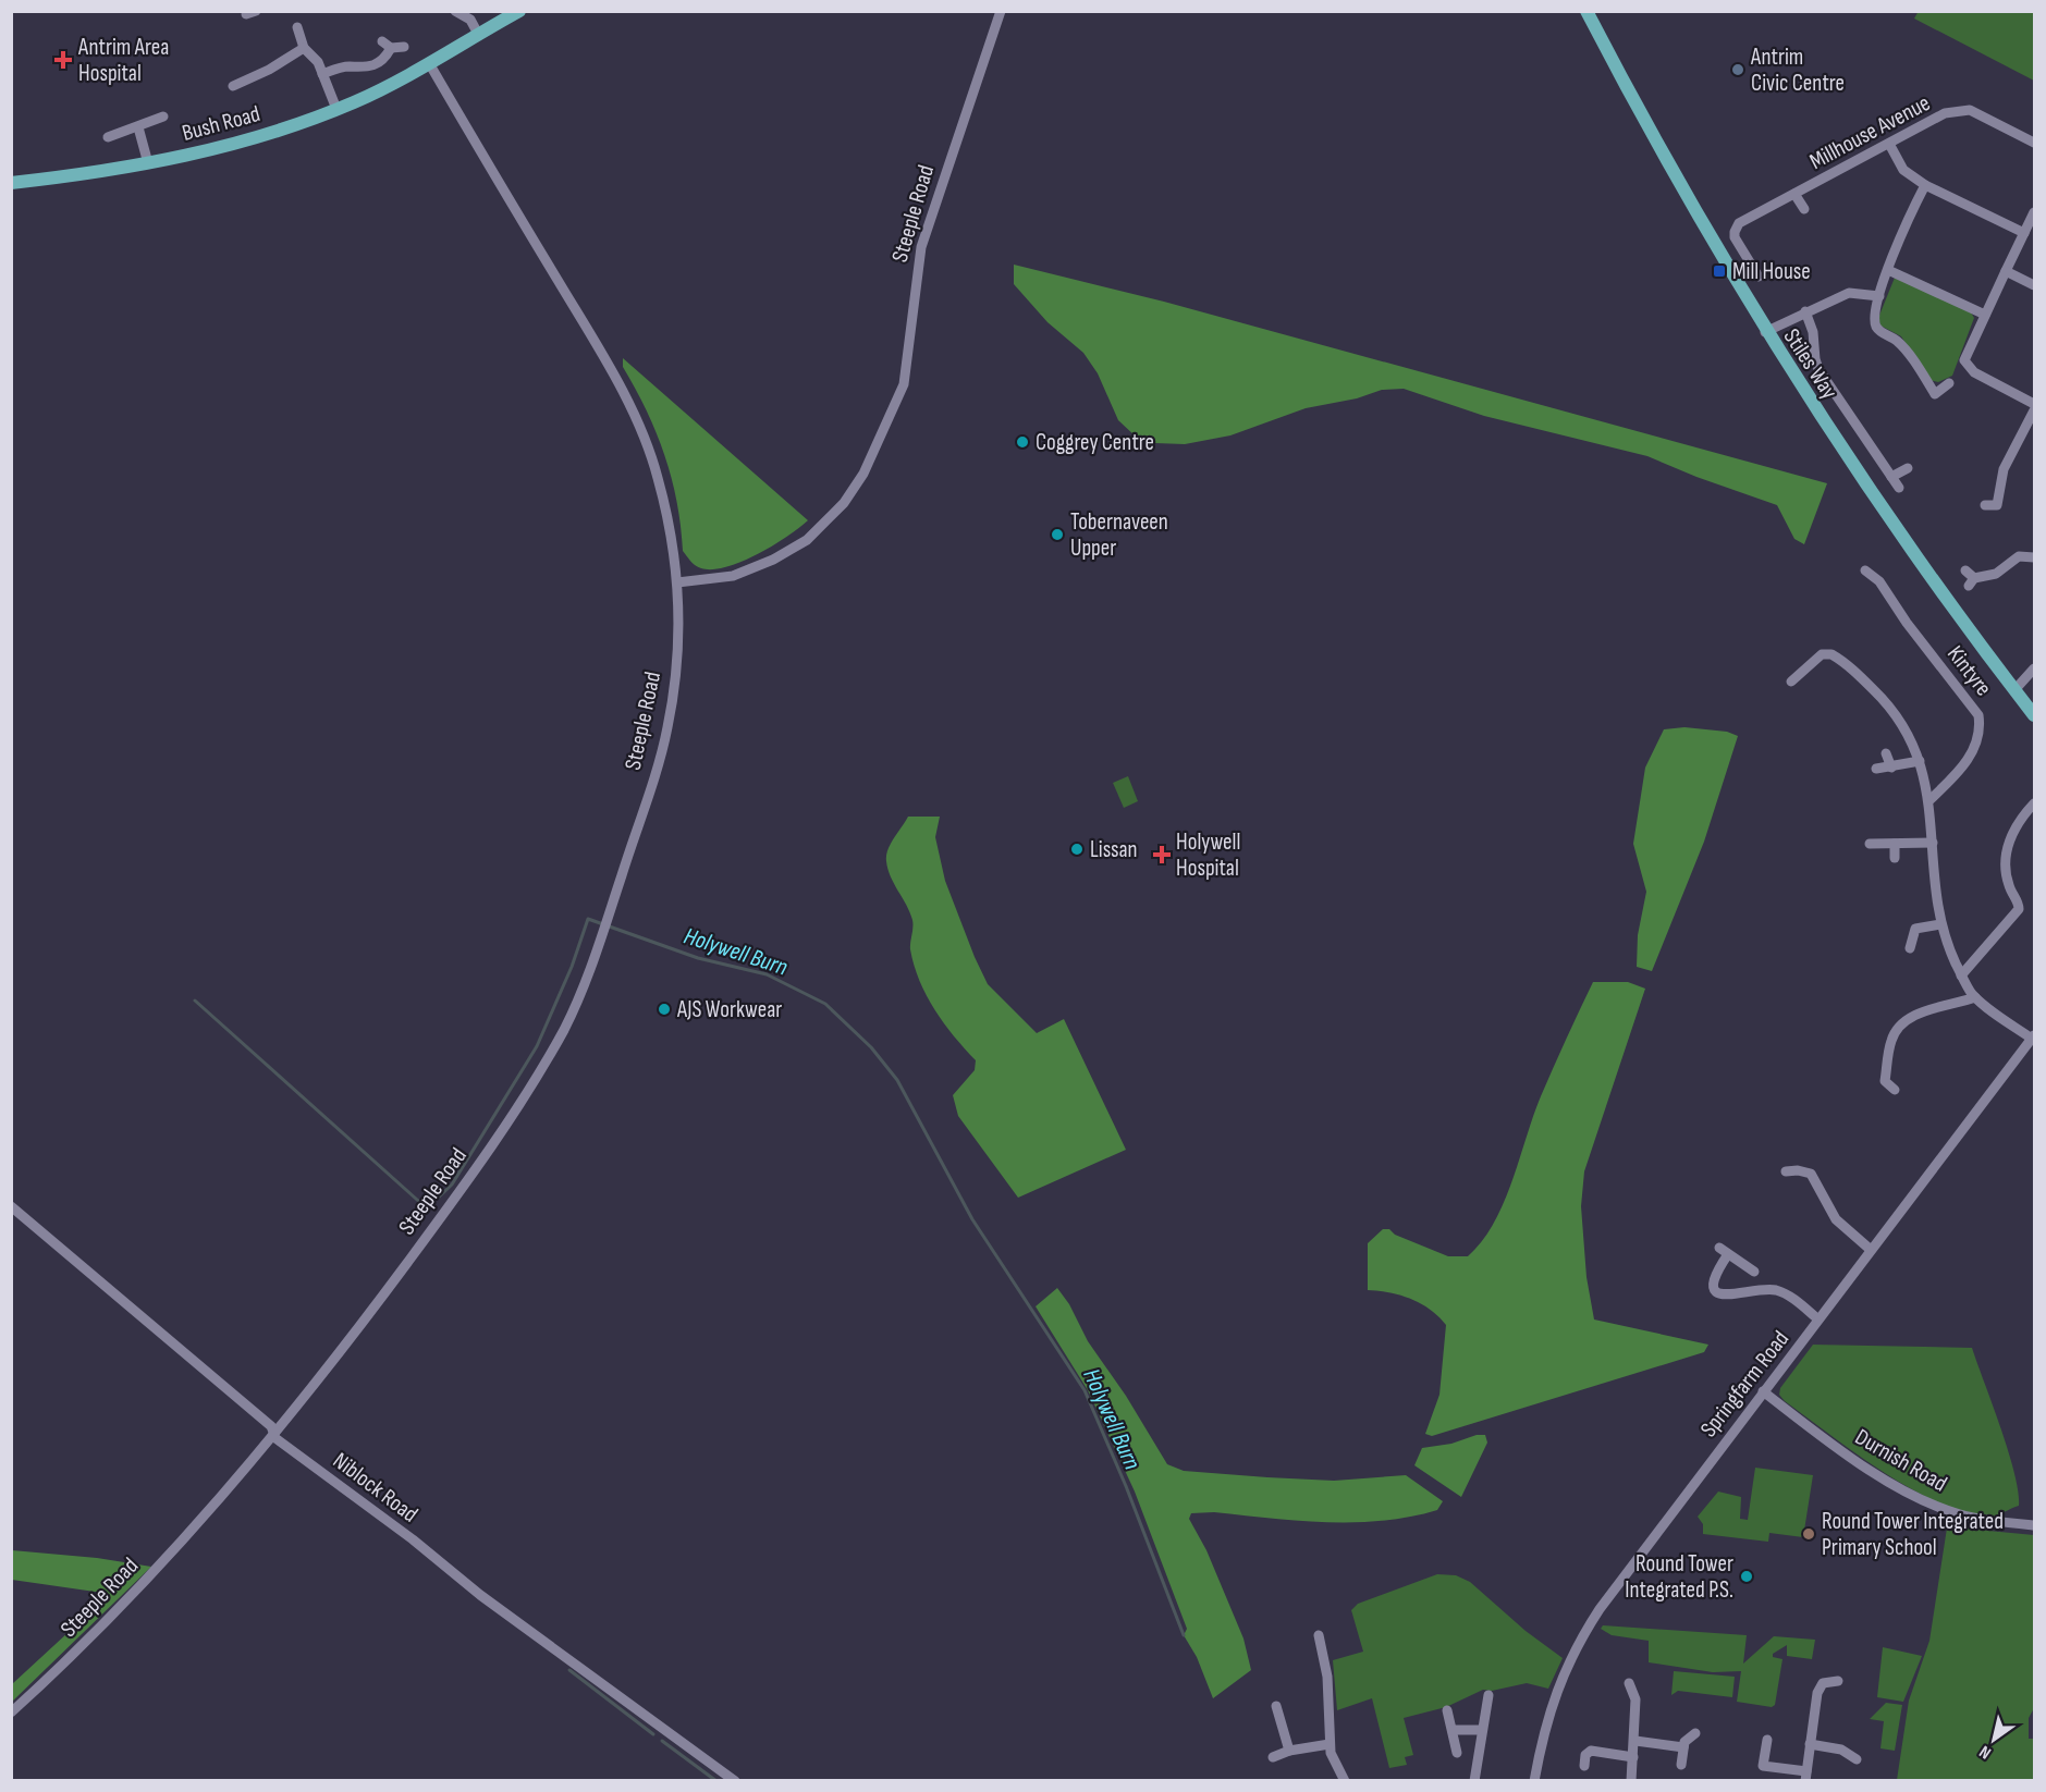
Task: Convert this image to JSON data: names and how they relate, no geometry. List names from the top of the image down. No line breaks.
{"streets":{"main road":["Bush Road","Stiles Way"],"street":["Millhouse Avenue","Steeple Road","Kintyre","Springfarm Road","Durnish Road","Niblock Road"]},"crossings":[["Bush Road","Steeple Road"],["Steeple Road","Niblock Road"],["Springfarm Road","Durnish Road"]],"water":["Holywell Burn"],"places":{"health":["Antrim Area Hospital","Holywell Hospital"],"other":["Antrim Civic Centre","Coggrey Centre","Tobernaveen Upper","Lissan","AJS Workwear","Round Tower Integrated Primary School","Round Tower Integrated P.S."],"transit":["Mill House"]},"north":"bottom left"}
